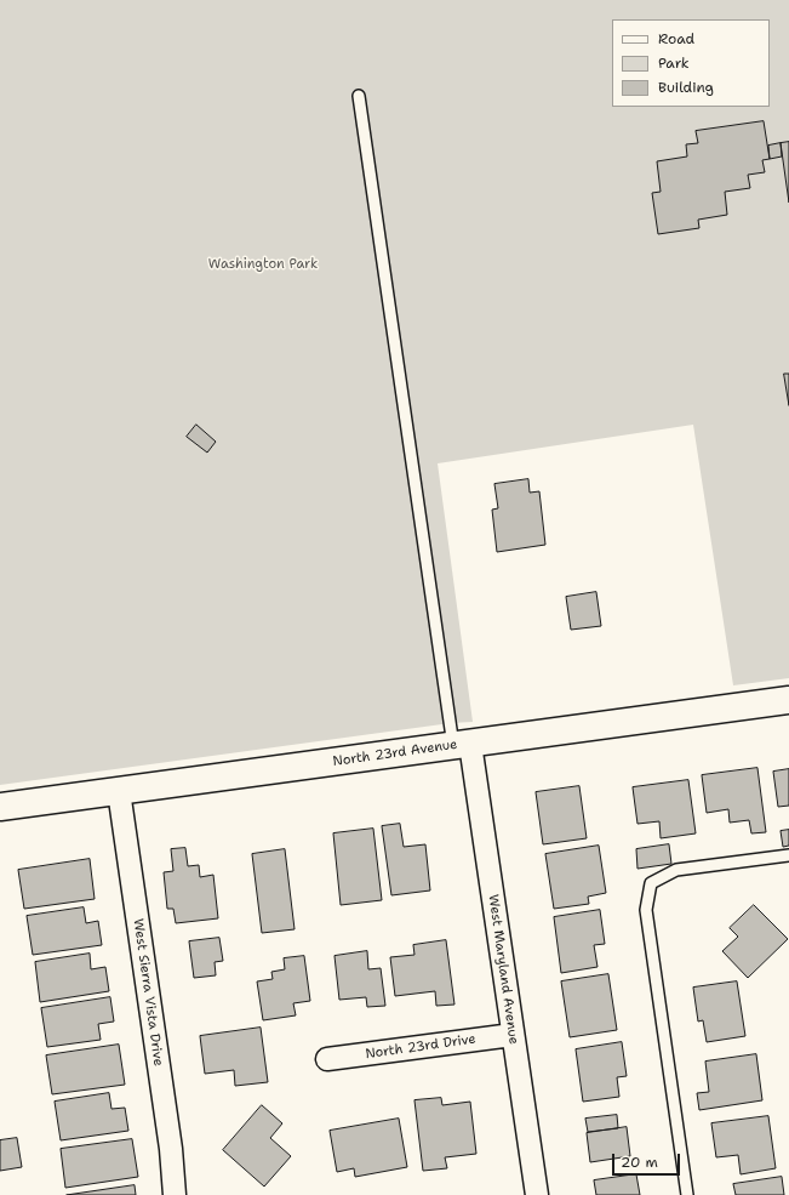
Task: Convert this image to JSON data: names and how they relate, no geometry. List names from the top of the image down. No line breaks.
{"streets":{"street":["North 23rd Avenue","West Maryland Avenue","West Sierra Vista Drive","North 23rd Drive"]},"crossings":[["North 23rd Avenue","West Maryland Avenue"],["North 23rd Avenue","West Sierra Vista Drive"],["West Maryland Avenue","North 23rd Drive"]],"parks":["Washington Park"],"legend":["Road","Park","Building"],"scale_bar":"20 m"}
